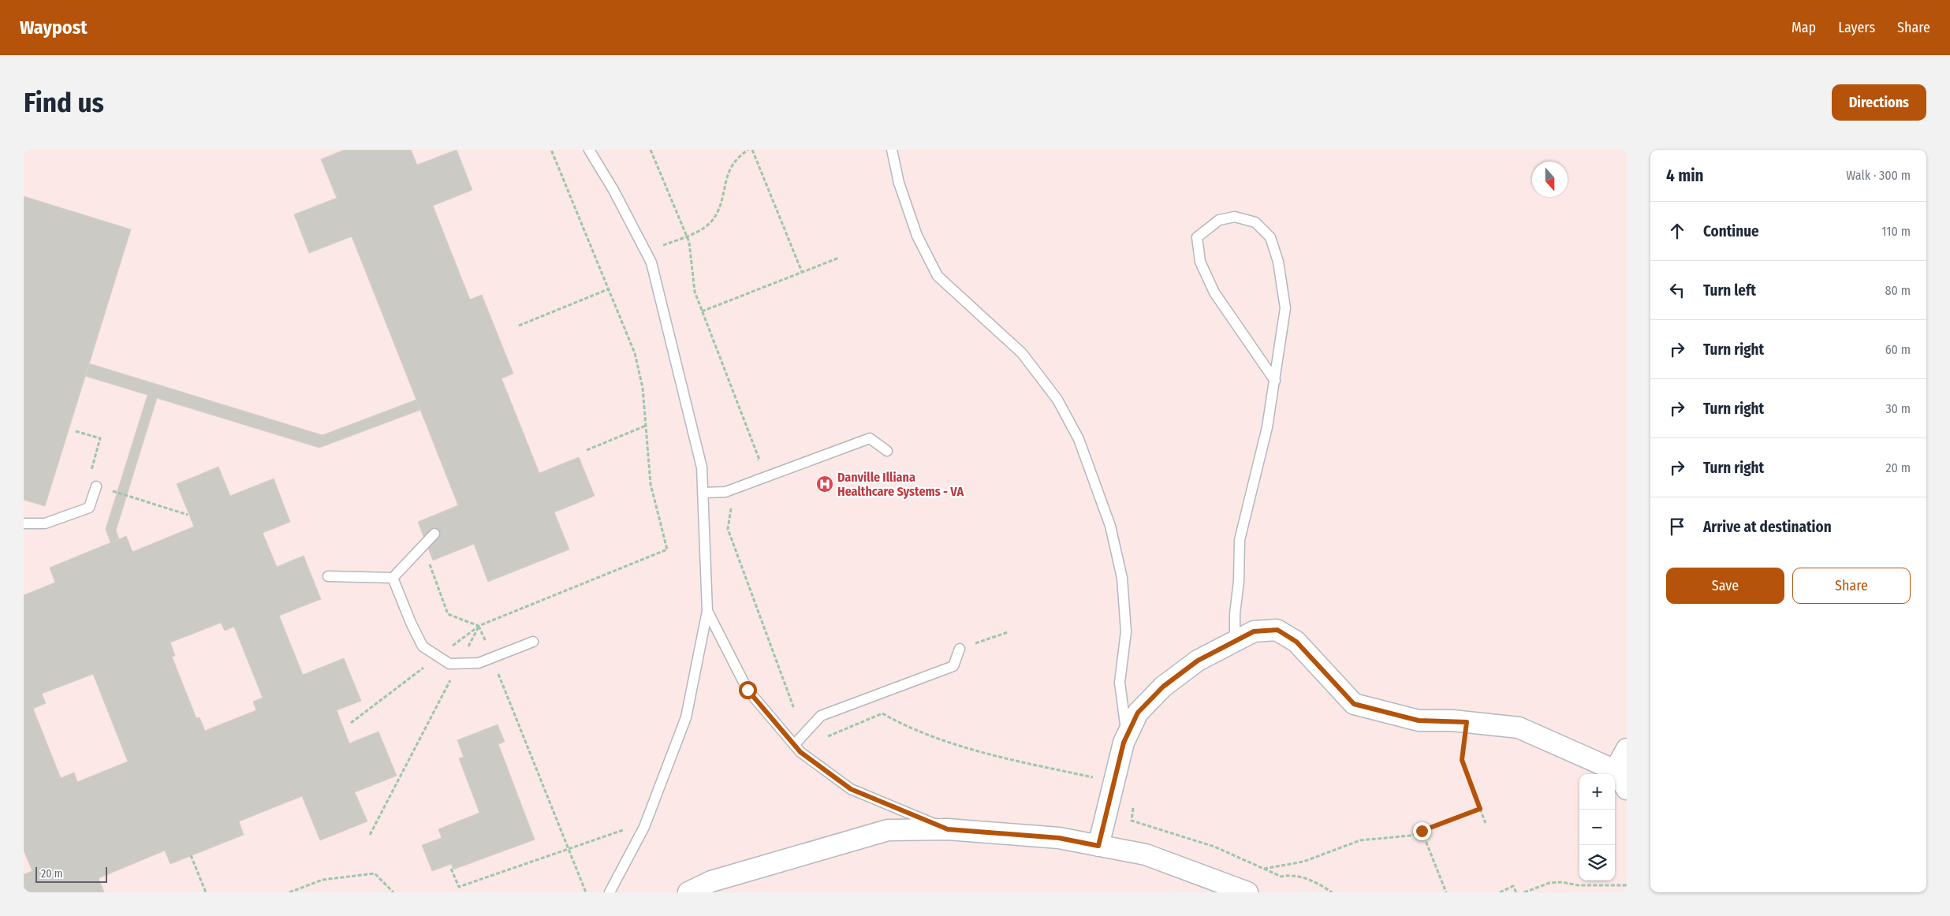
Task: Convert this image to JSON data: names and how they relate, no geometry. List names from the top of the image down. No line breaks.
{"places":{"hospital":["Danville Illiana Healthcare Systems - VA"]},"scale_bar":"20 m","north":"bottom","page":{"header":"Waypost","nav":["Map","Layers","Share"],"buttons":["Directions",["Save","Share"]],"title":"Find us","heading":["4 min","Walk · 300 m"],"list":[["Continue","110 m"],["Turn left","80 m"],["Turn right","60 m"],["Turn right","30 m"],["Turn right","20 m"],"Arrive at destination"],"map_buttons":["+","−"],"scale":"20 m"}}
